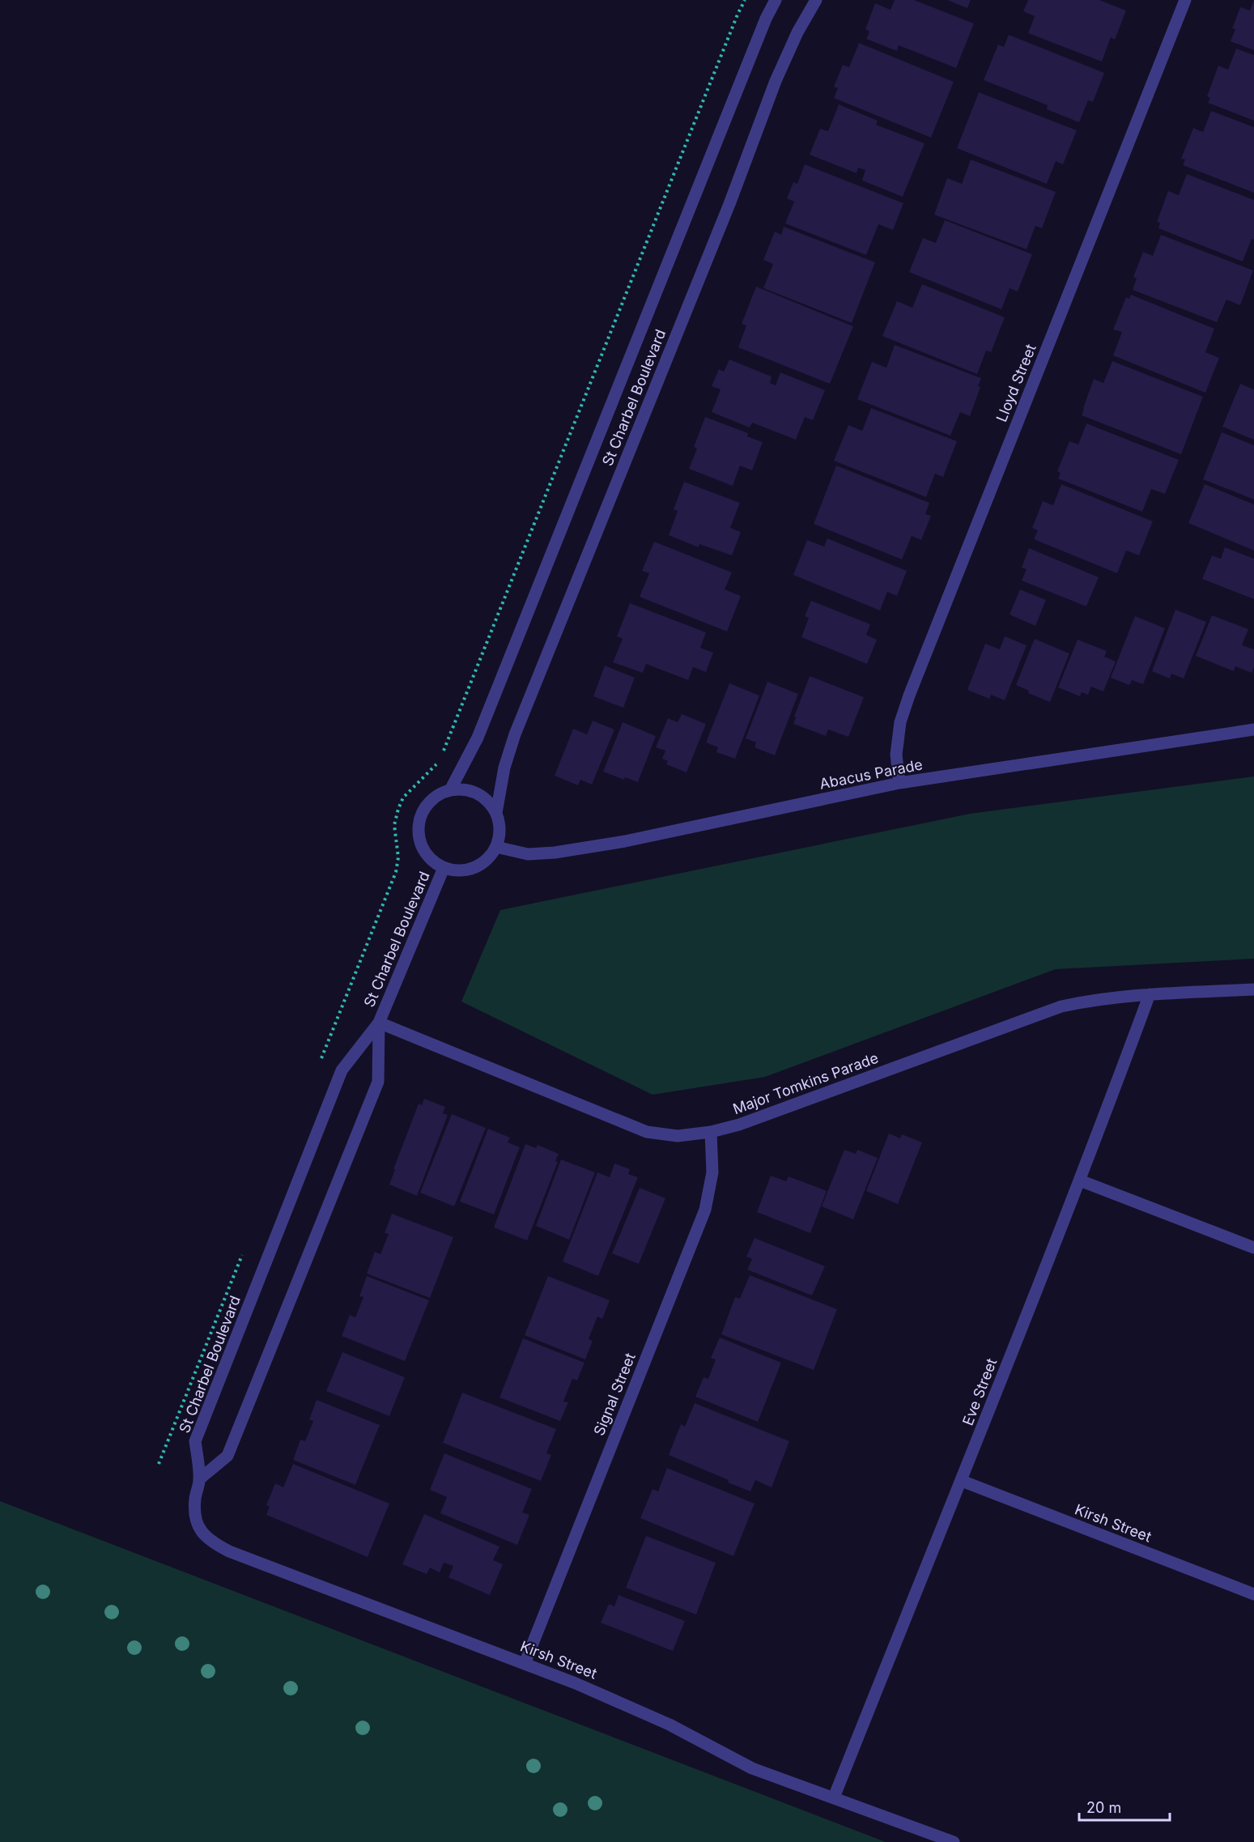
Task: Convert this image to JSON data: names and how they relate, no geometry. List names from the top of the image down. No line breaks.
{"streets":{"street":["Lloyd Street","St Charbel Boulevard","Abacus Parade","Major Tomkins Parade","Eve Street","Signal Street","Kirsh Street"]},"crossings":[["Lloyd Street","Abacus Parade"],["St Charbel Boulevard","Abacus Parade"],["St Charbel Boulevard","Major Tomkins Parade"],["St Charbel Boulevard","Kirsh Street"],["Major Tomkins Parade","Eve Street"],["Major Tomkins Parade","Signal Street"],["Eve Street","Kirsh Street"],["Signal Street","Kirsh Street"]],"scale_bar":"20 m"}
